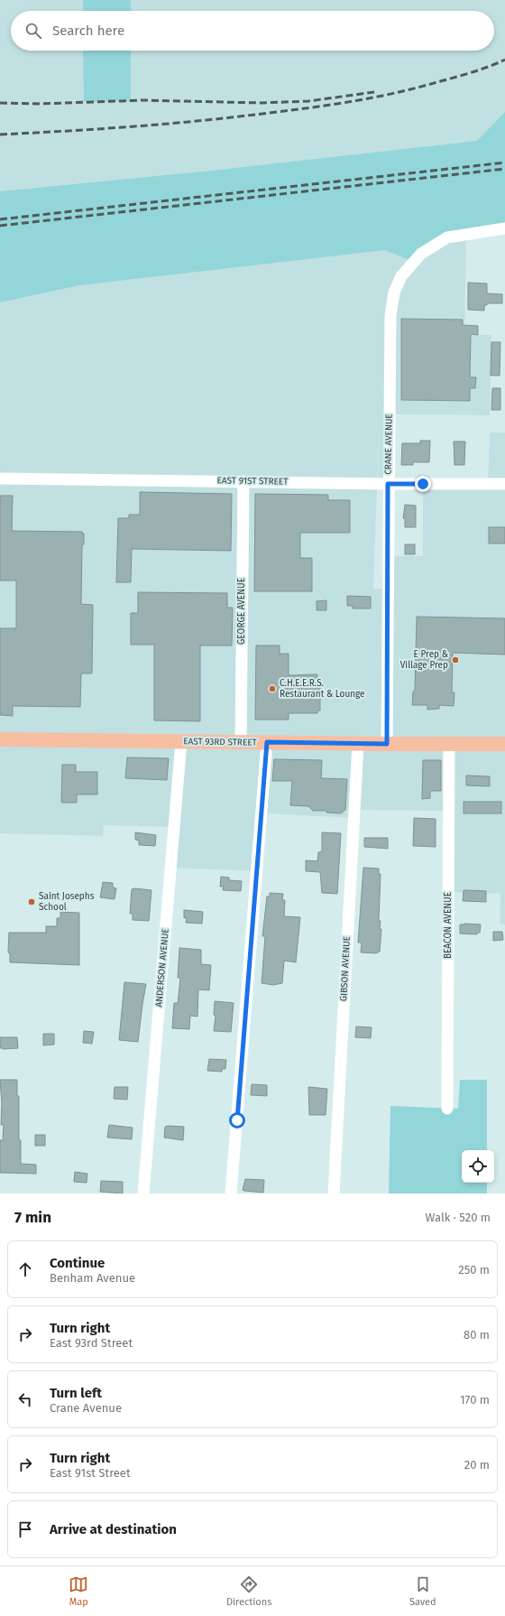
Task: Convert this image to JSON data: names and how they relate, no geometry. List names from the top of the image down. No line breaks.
{"streets":{"main road":["EAST 93RD STREET"],"street":["CRANE AVENUE","EAST 91ST STREET","GEORGE AVENUE","BEACON AVENUE","ANDERSON AVENUE","GIBSON AVENUE"]},"crossings":[["CRANE AVENUE","EAST 91ST STREET"],["CRANE AVENUE","EAST 93RD STREET"],["EAST 91ST STREET","GEORGE AVENUE"],["GEORGE AVENUE","EAST 93RD STREET"],["EAST 93RD STREET","BEACON AVENUE"],["EAST 93RD STREET","ANDERSON AVENUE"],["EAST 93RD STREET","GIBSON AVENUE"]],"places":["E Prep & Village Prep","C.H.E.E.R.S. Restaurant & Lounge","Saint Josephs School"],"page":{"search":"Search here","heading":["7 min","Walk · 520 m"],"list":[["Continue","Benham Avenue","250 m"],["Turn right","East 93rd Street","80 m"],["Turn left","Crane Avenue","170 m"],["Turn right","East 91st Street","20 m"],"Arrive at destination"],"nav":["Map","Directions","Saved"]}}
